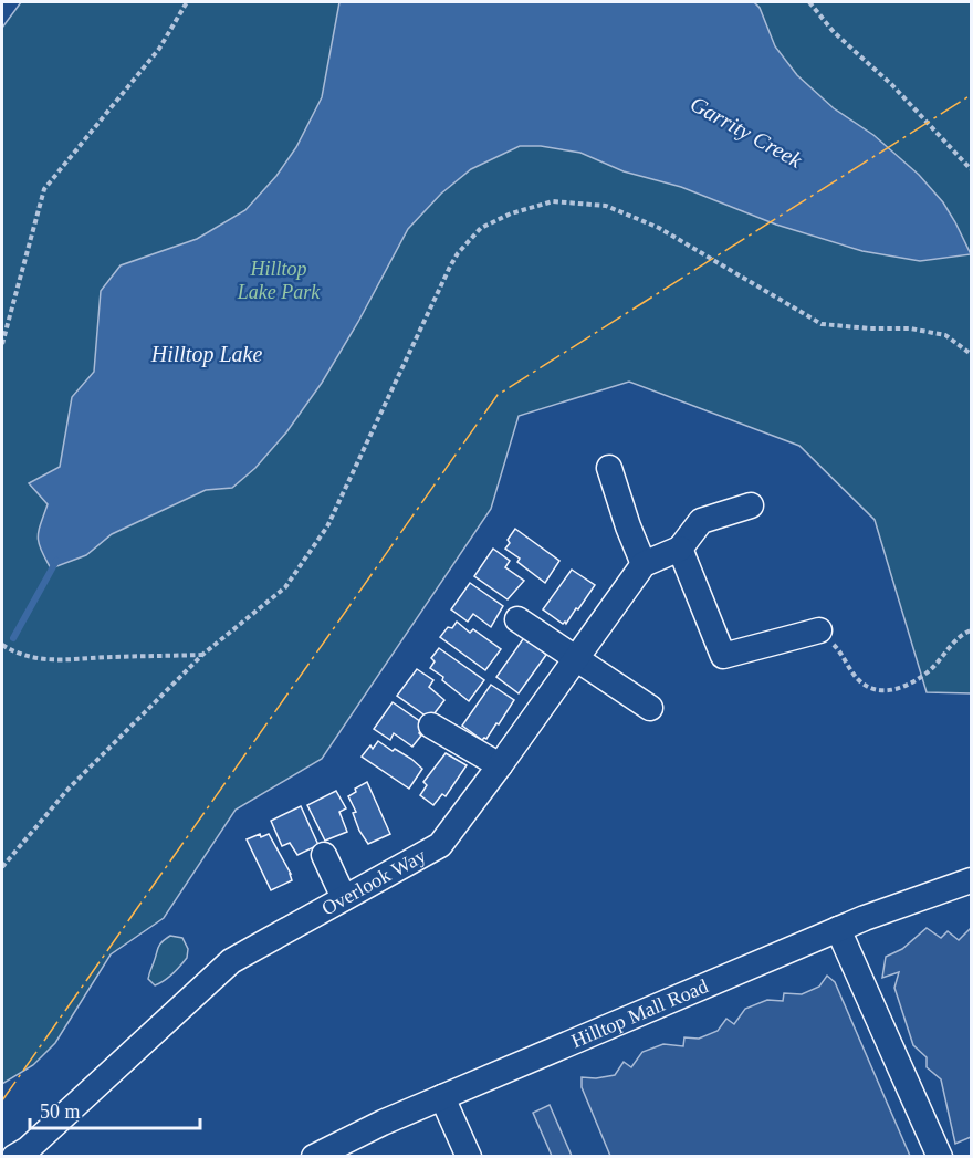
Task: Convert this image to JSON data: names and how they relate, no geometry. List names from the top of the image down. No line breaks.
{"streets":{"street":["Overlook Way","Hilltop Mall Road"]},"water":["Garrity Creek","Hilltop Lake"],"parks":["Hilltop Lake Park"],"scale_bar":"50 m"}
